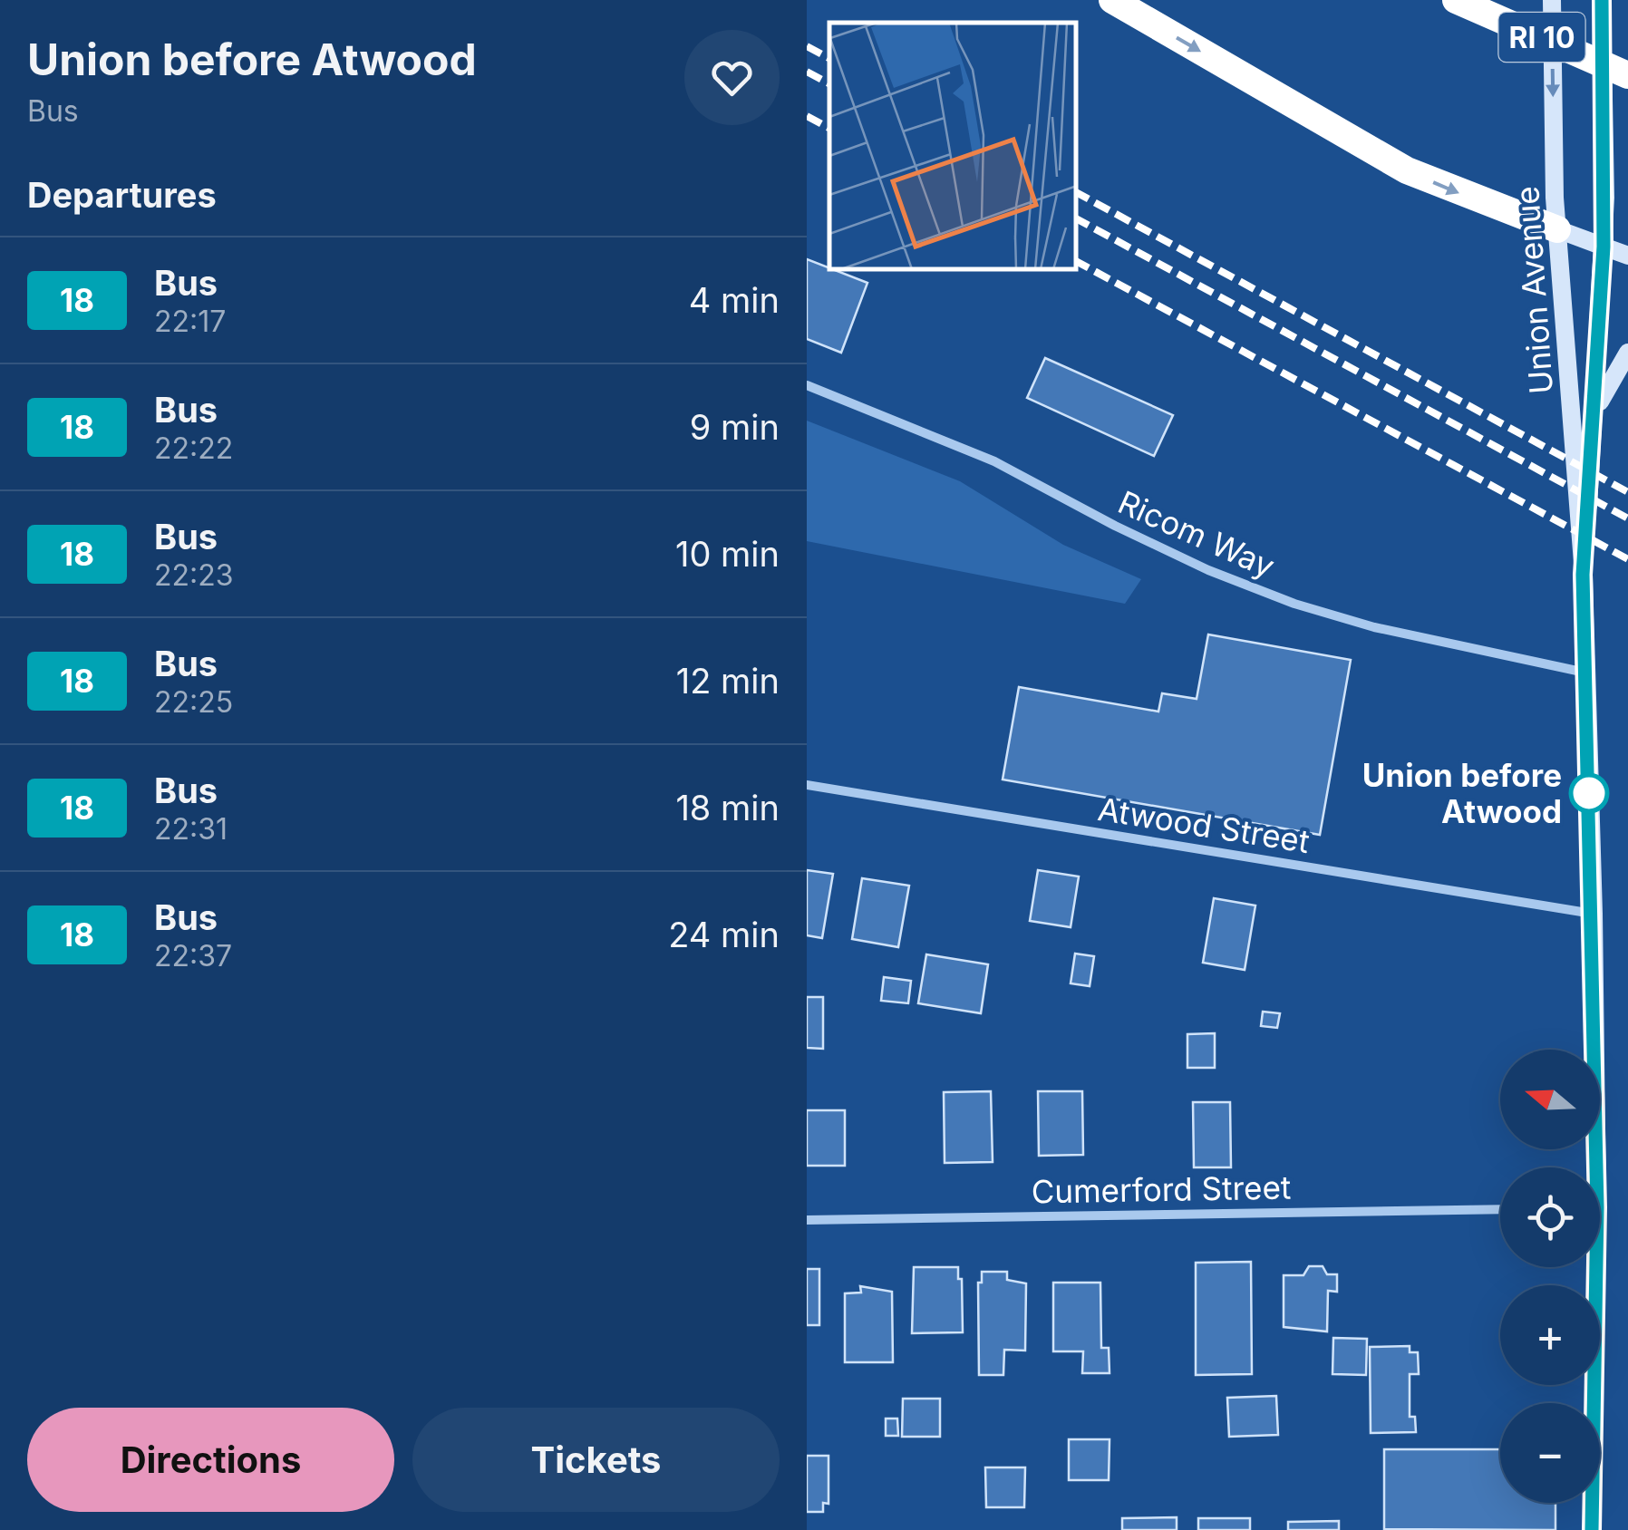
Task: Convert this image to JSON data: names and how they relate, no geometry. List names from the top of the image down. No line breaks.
{"streets":{"highway":["RI 10"],"main road":["Union Avenue"],"street":["Ricom Way","Atwood Street","Cumerford Street"]},"crossings":[["Union Avenue","Ricom Way"],["Union Avenue","Atwood Street"]],"places":["Union before Atwood"],"lines":["bus line 18"],"north":"left","page":{"heading":[["Union before Atwood","Bus"],"Departures"],"list":[{"mark":"18","name":"Bus","note":"22:17","value":"4 min"},{"mark":"18","name":"Bus","note":"22:22","value":"9 min"},{"mark":"18","name":"Bus","note":"22:23","value":"10 min"},{"mark":"18","name":"Bus","note":"22:25","value":"12 min"},{"mark":"18","name":"Bus","note":"22:31","value":"18 min"},{"mark":"18","name":"Bus","note":"22:37","value":"24 min"}],"map_buttons":["+","−"],"buttons":["Directions","Tickets"]}}
